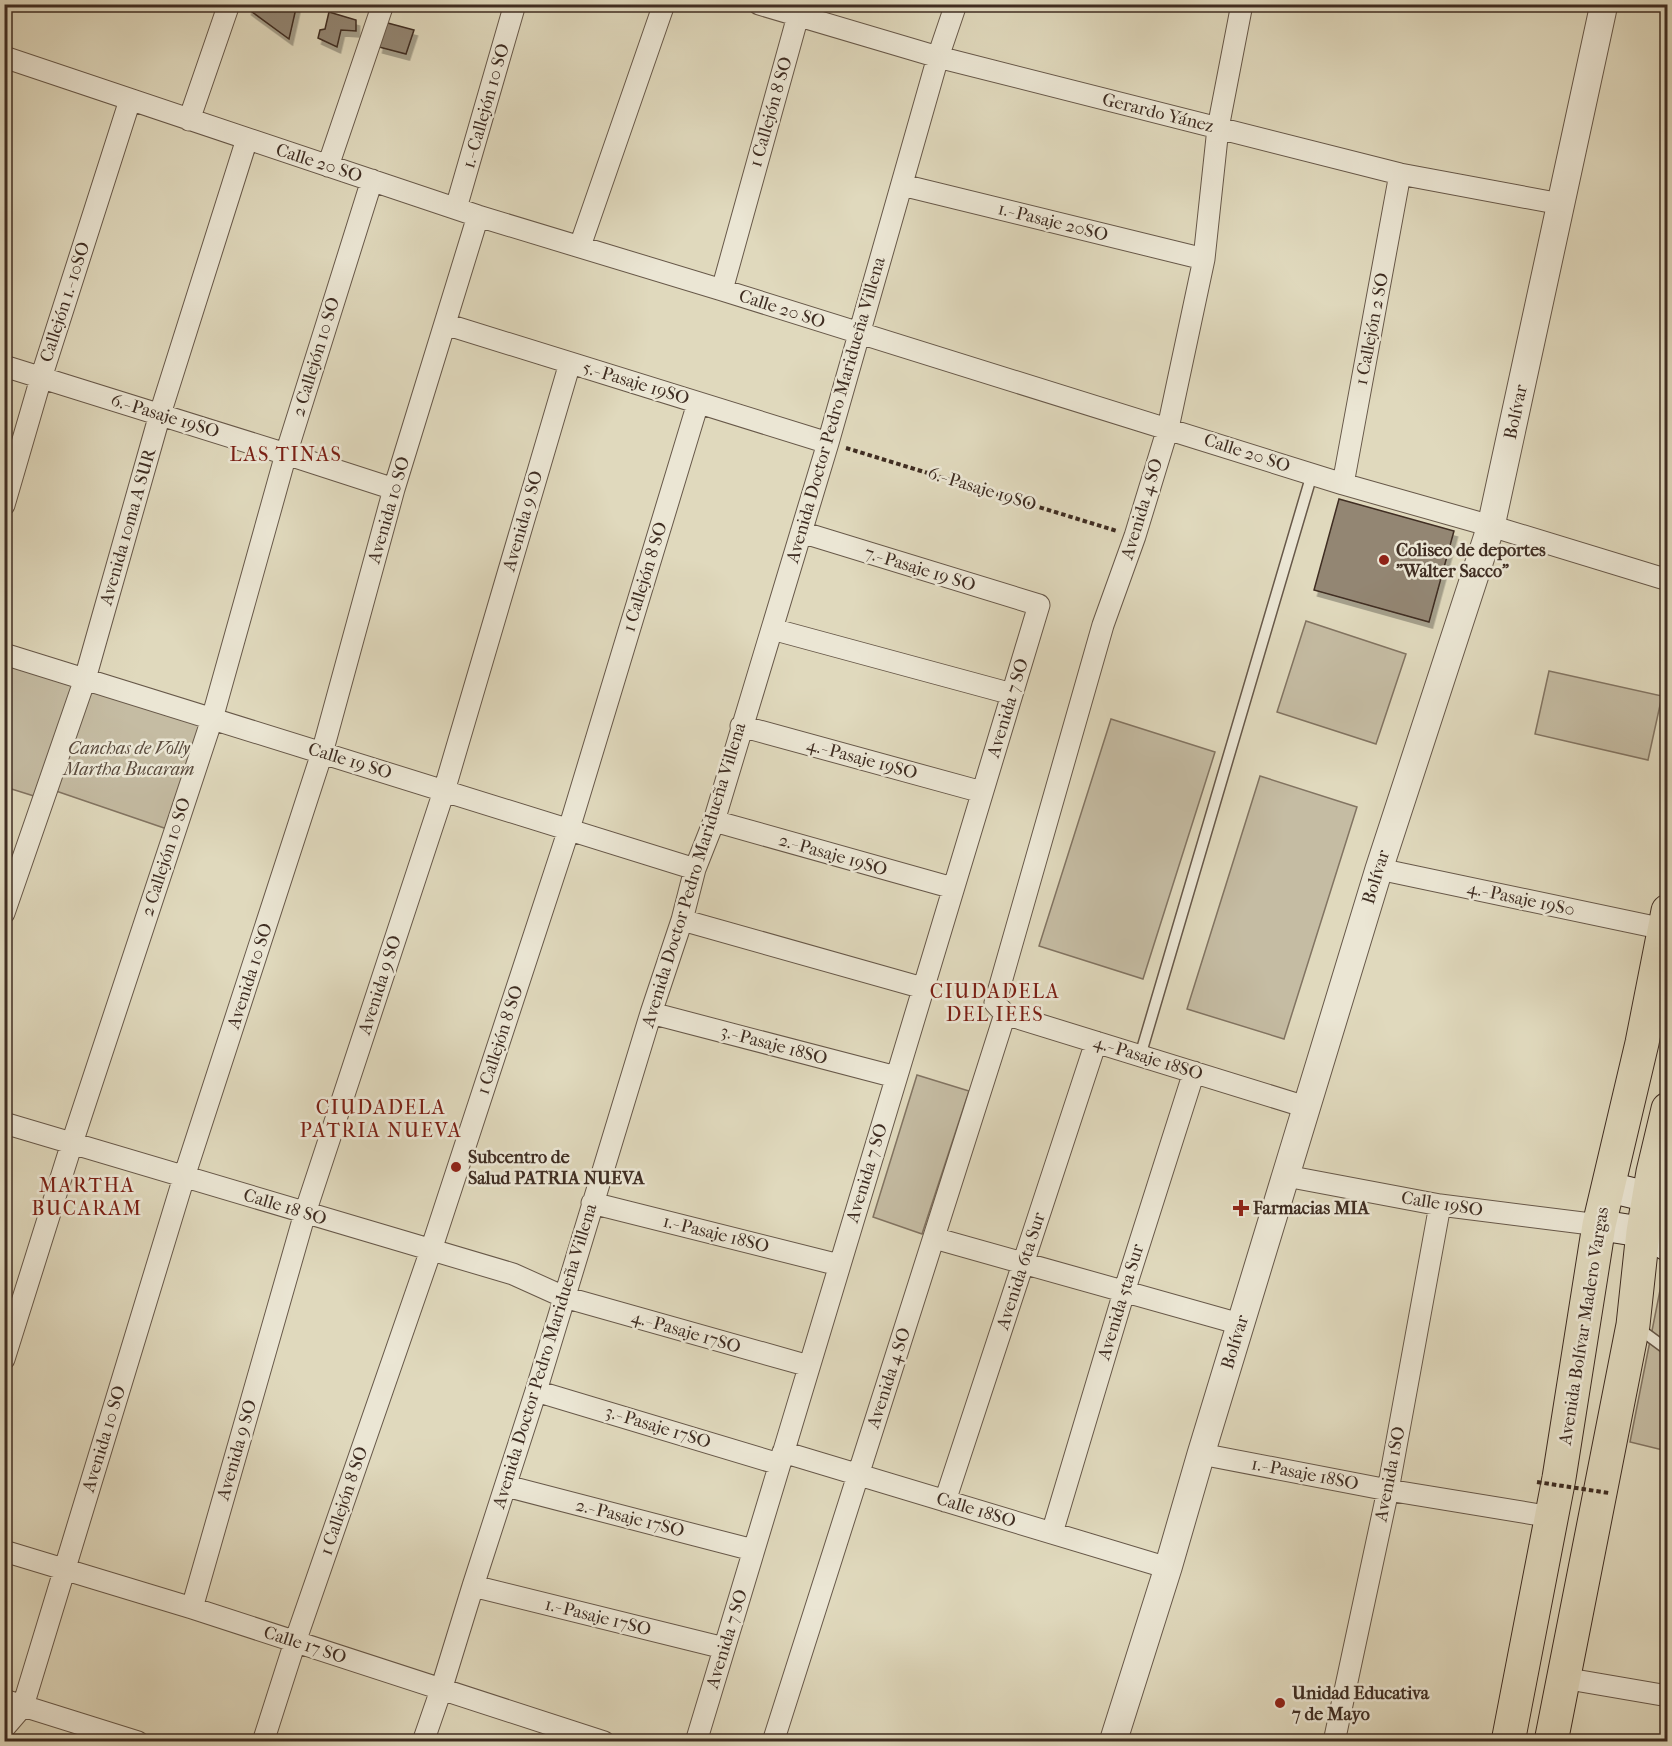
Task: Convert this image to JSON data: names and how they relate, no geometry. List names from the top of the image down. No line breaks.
{"streets":{"main road":["Avenida Bolívar Madero Vargas"],"street":["1.- Callejón 10 SO","1 Callejón 8 SO","Gerardo Yánez","Calle 20 SO","1.- Pasaje 20SO","Callejón 1.- 10SO","1 Callejón 2 SO","2 Callejón 10 SO","5.- Pasaje 19SO","Avenida Doctor Pedro Maridueña Villena","Bolívar","6.- Pasaje 19SO","Avenida 4 SO","Avenida 10 SO","Avenida 9 SO","Avenida 10ma A SUR","7.- Pasaje 19 SO","Avenida 7 SO","4.- Pasaje 19SO","Calle 19 SO","2.- Pasaje 19SO","4.- Pasaje 19S0","3.- Pasaje 18SO","4.- Pasaje 18SO","Calle 19SO","Calle 18 SO","1.- Pasaje 18SO","Avenida 6ta Sur","Avenida 5ta Sur","4.- Pasaje 17SO","3.- Pasaje 17SO","Avenida 1SO","Calle 18SO","2.- Pasaje 17SO","1.- Pasaje 17SO","Calle 17 SO"]},"crossings":[["1.- Callejón 10 SO","Calle 20 SO"],["1 Callejón 8 SO","Gerardo Yánez"],["1 Callejón 8 SO","Calle 20 SO"],["1 Callejón 8 SO","5.- Pasaje 19SO"],["1 Callejón 8 SO","Calle 19 SO"],["1 Callejón 8 SO","Calle 18 SO"],["1 Callejón 8 SO","Calle 17 SO"],["Gerardo Yánez","1 Callejón 2 SO"],["Gerardo Yánez","Avenida Doctor Pedro Maridueña Villena"],["Gerardo Yánez","Bolívar"],["Gerardo Yánez","Avenida 4 SO"],["Calle 20 SO","Callejón 1.- 10SO"],["Calle 20 SO","1 Callejón 2 SO"],["Calle 20 SO","2 Callejón 10 SO"],["Calle 20 SO","Avenida Doctor Pedro Maridueña Villena"],["Calle 20 SO","Bolívar"],["Calle 20 SO","Avenida 4 SO"],["Calle 20 SO","Avenida 10 SO"],["Calle 20 SO","Avenida 10ma A SUR"],["1.- Pasaje 20SO","Avenida Doctor Pedro Maridueña Villena"],["1.- Pasaje 20SO","Avenida 4 SO"],["Callejón 1.- 10SO","6.- Pasaje 19SO"],["2 Callejón 10 SO","6.- Pasaje 19SO"],["2 Callejón 10 SO","Calle 19 SO"],["2 Callejón 10 SO","Calle 18 SO"],["5.- Pasaje 19SO","Avenida Doctor Pedro Maridueña Villena"],["5.- Pasaje 19SO","6.- Pasaje 19SO"],["5.- Pasaje 19SO","Avenida 10 SO"],["5.- Pasaje 19SO","Avenida 9 SO"],["Avenida Doctor Pedro Maridueña Villena","6.- Pasaje 19SO"],["Avenida Doctor Pedro Maridueña Villena","7.- Pasaje 19 SO"],["Avenida Doctor Pedro Maridueña Villena","4.- Pasaje 19SO"],["Avenida Doctor Pedro Maridueña Villena","Calle 19 SO"],["Avenida Doctor Pedro Maridueña Villena","2.- Pasaje 19SO"],["Avenida Doctor Pedro Maridueña Villena","3.- Pasaje 18SO"],["Avenida Doctor Pedro Maridueña Villena","Calle 18 SO"],["Avenida Doctor Pedro Maridueña Villena","1.- Pasaje 18SO"],["Avenida Doctor Pedro Maridueña Villena","4.- Pasaje 17SO"],["Avenida Doctor Pedro Maridueña Villena","3.- Pasaje 17SO"],["Avenida Doctor Pedro Maridueña Villena","2.- Pasaje 17SO"],["Avenida Doctor Pedro Maridueña Villena","1.- Pasaje 17SO"],["Avenida Doctor Pedro Maridueña Villena","Calle 17 SO"],["Bolívar","4.- Pasaje 19S0"],["Bolívar","4.- Pasaje 18SO"],["Bolívar","Calle 19SO"],["Bolívar","1.- Pasaje 18SO"],["Bolívar","Calle 18SO"],["6.- Pasaje 19SO","Avenida 4 SO"],["6.- Pasaje 19SO","Avenida 10 SO"],["6.- Pasaje 19SO","Avenida 10ma A SUR"],["Avenida 4 SO","4.- Pasaje 18SO"],["Avenida 4 SO","Calle 18SO"],["Avenida 10 SO","Calle 19 SO"],["Avenida 10 SO","Calle 18 SO"],["Avenida 10 SO","Calle 17 SO"],["Avenida 9 SO","Calle 19 SO"],["Avenida 9 SO","Calle 18 SO"],["Avenida 9 SO","Calle 17 SO"],["Avenida 10ma A SUR","Calle 19 SO"],["7.- Pasaje 19 SO","Avenida 7 SO"],["Avenida 7 SO","4.- Pasaje 19SO"],["Avenida 7 SO","2.- Pasaje 19SO"],["Avenida 7 SO","3.- Pasaje 18SO"],["Avenida 7 SO","1.- Pasaje 18SO"],["Avenida 7 SO","4.- Pasaje 17SO"],["Avenida 7 SO","3.- Pasaje 17SO"],["Avenida 7 SO","Calle 18SO"],["Avenida 7 SO","2.- Pasaje 17SO"],["Avenida 7 SO","1.- Pasaje 17SO"],["4.- Pasaje 19S0","Avenida Bolívar Madero Vargas"],["4.- Pasaje 18SO","Avenida 6ta Sur"],["4.- Pasaje 18SO","Avenida 5ta Sur"],["Calle 19SO","Avenida Bolívar Madero Vargas"],["Calle 19SO","Avenida 1SO"],["Calle 18 SO","4.- Pasaje 17SO"],["1.- Pasaje 18SO","Avenida Bolívar Madero Vargas"],["1.- Pasaje 18SO","Avenida 1SO"],["Avenida 6ta Sur","Calle 18SO"],["Avenida 5ta Sur","Calle 18SO"],["3.- Pasaje 17SO","Calle 18SO"]],"districts":["LAS TINAS","CIUDADELA DEL IEES","CIUDADELA PATRIA NUEVA","MARTHA BUCARAM"],"parks":["Canchas de Volly Martha Bucaram"],"places":{"other":["Coliseo de deportes \"Walter Sacco\"","Subcentro de Salud PATRIA NUEVA","Unidad Educativa 7 de Mayo"],"health":["Farmacias MIA"]}}
